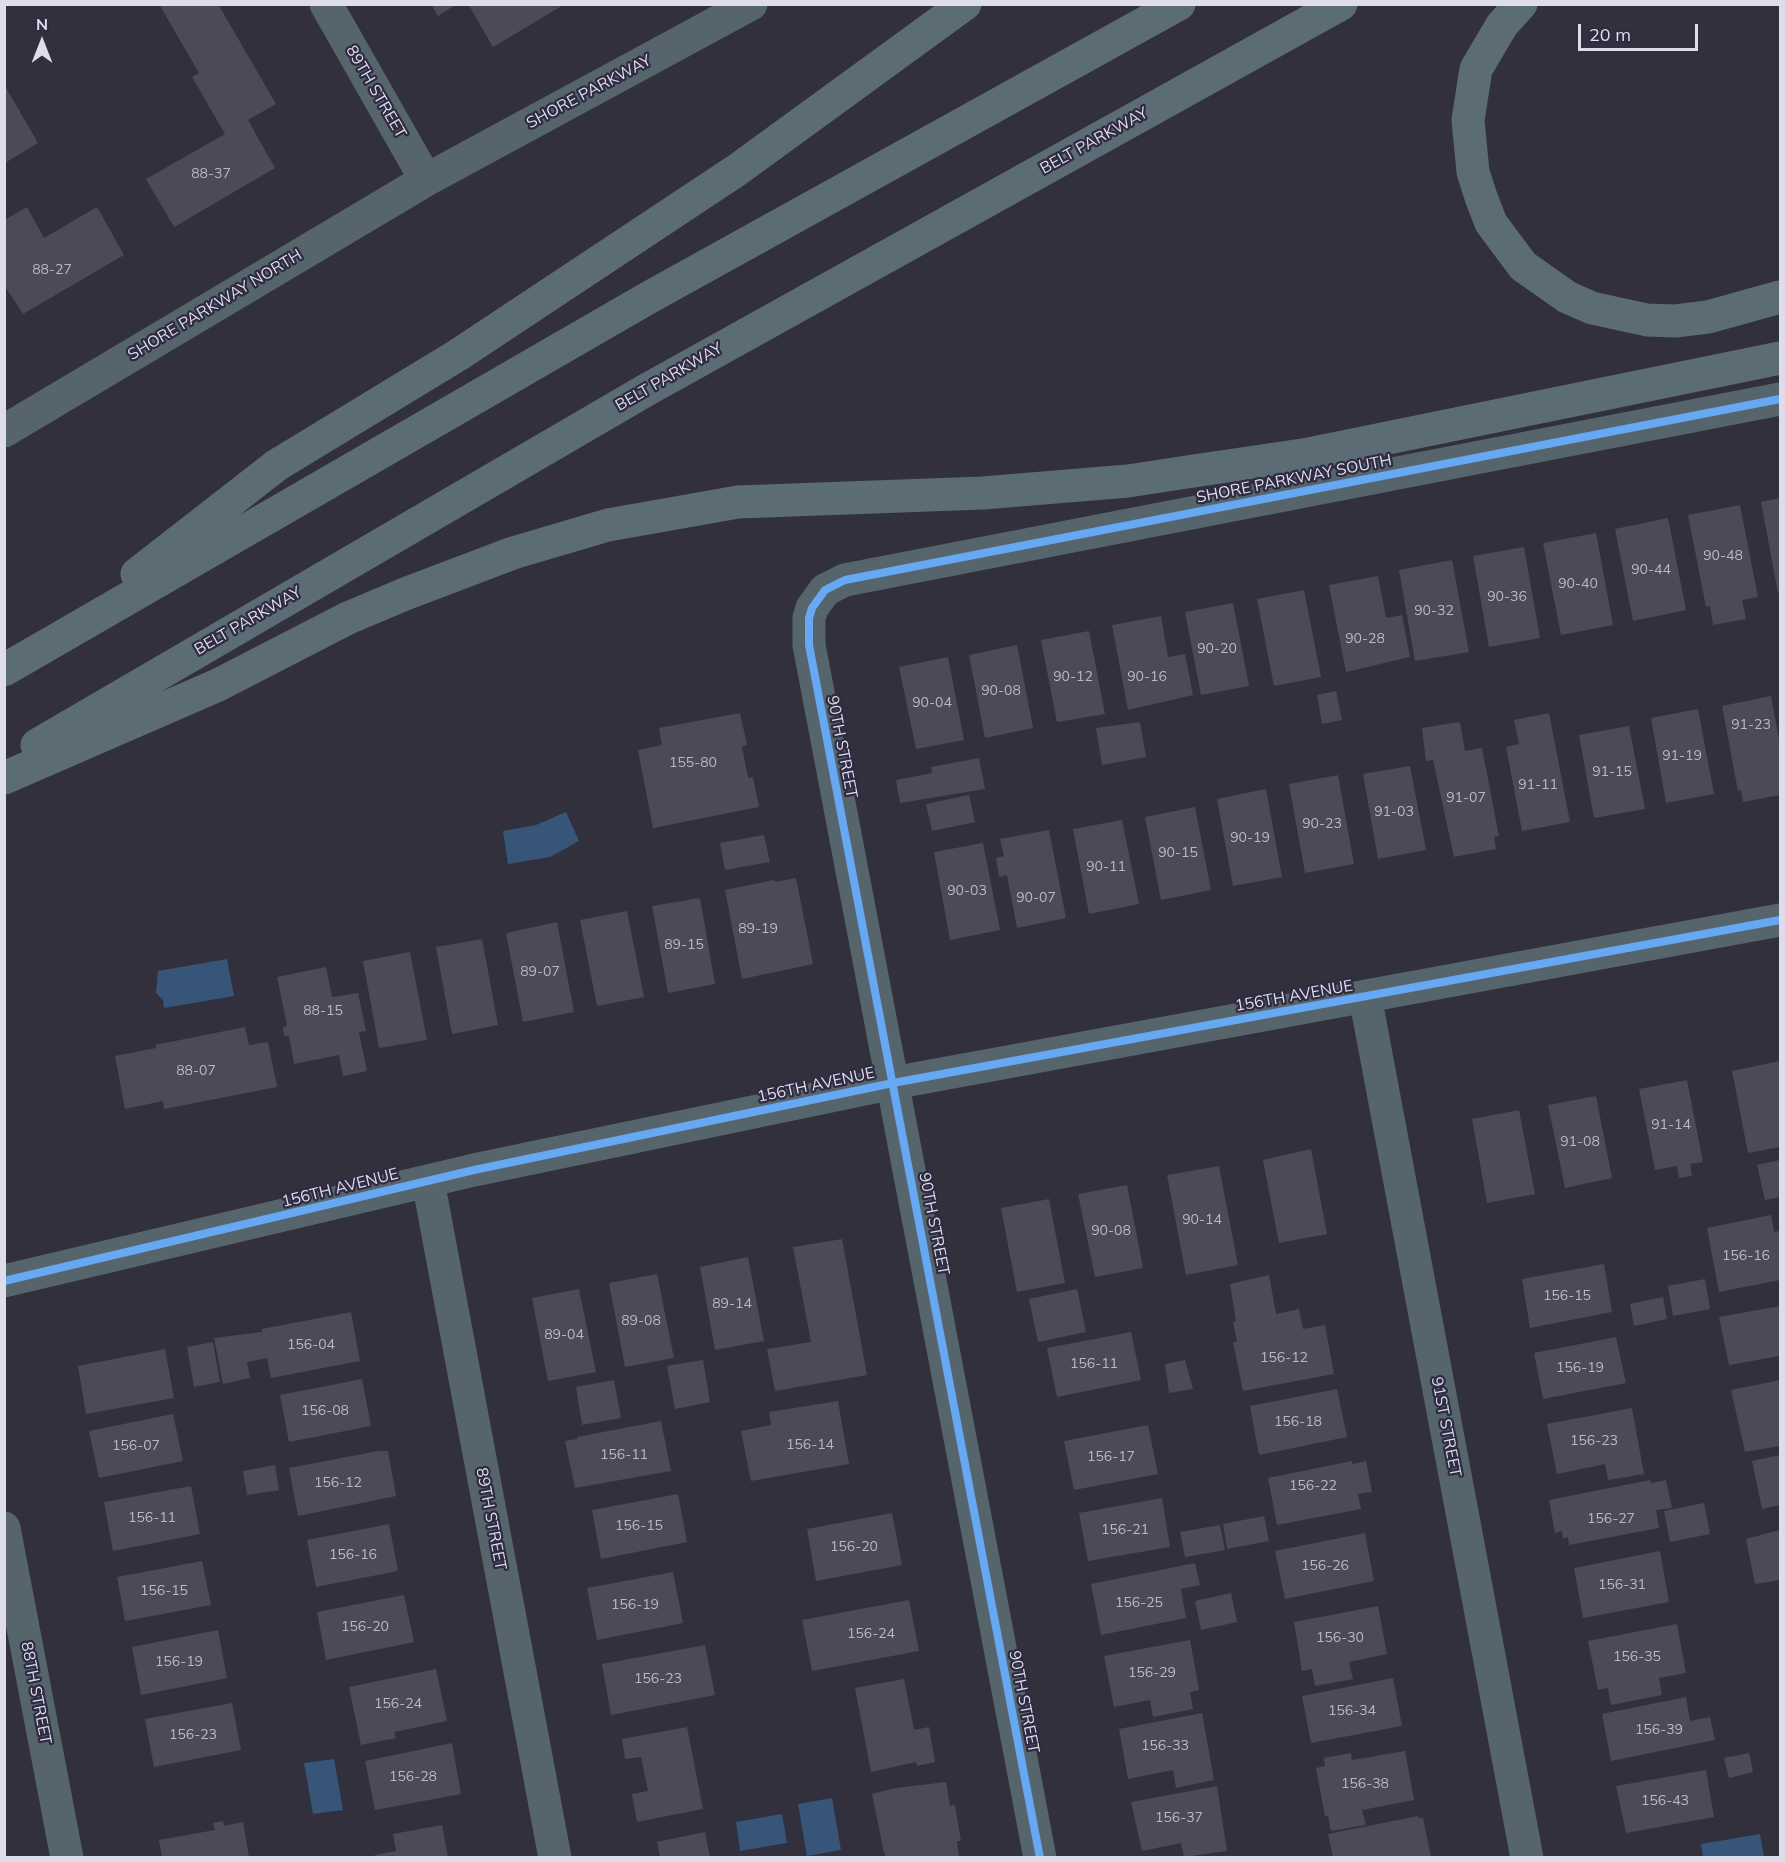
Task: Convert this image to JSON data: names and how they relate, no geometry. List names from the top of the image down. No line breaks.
{"streets":{"highway":["BELT PARKWAY"],"street":["89TH STREET","SHORE PARKWAY","SHORE PARKWAY NORTH","SHORE PARKWAY SOUTH","90TH STREET","156TH AVENUE","91ST STREET","88TH STREET"]},"crossings":[["89TH STREET","SHORE PARKWAY"],["89TH STREET","SHORE PARKWAY NORTH"],["89TH STREET","156TH AVENUE"],["SHORE PARKWAY","SHORE PARKWAY NORTH"],["SHORE PARKWAY SOUTH","90TH STREET"],["90TH STREET","156TH AVENUE"],["156TH AVENUE","91ST STREET"]],"house_numbers":["88-37","88-27","90-48","90-44","90-40","90-36","90-32","90-28","90-20","90-12","90-16","90-08","90-04","91-23","91-19","155-80","91-15","91-11","91-07","91-03","90-23","90-19","90-15","90-11","90-03","90-07","89-19","89-15","89-07","88-15","88-07","91-14","91-08","90-14","90-08","156-16","156-15","89-14","89-08","89-04","156-04","156-12","156-11","156-19","156-08","156-18","156-23","156-14","156-07","156-11","156-17","156-12","156-22","156-11","156-27","156-15","156-21","156-20","156-16","156-26","156-31","156-15","156-25","156-19","156-20","156-24","156-30","156-35","156-19","156-29","156-23","156-24","156-34","156-39","156-23","156-33","156-28","156-38","156-43","156-37"],"scale_bar":"20 m","north":"top"}
